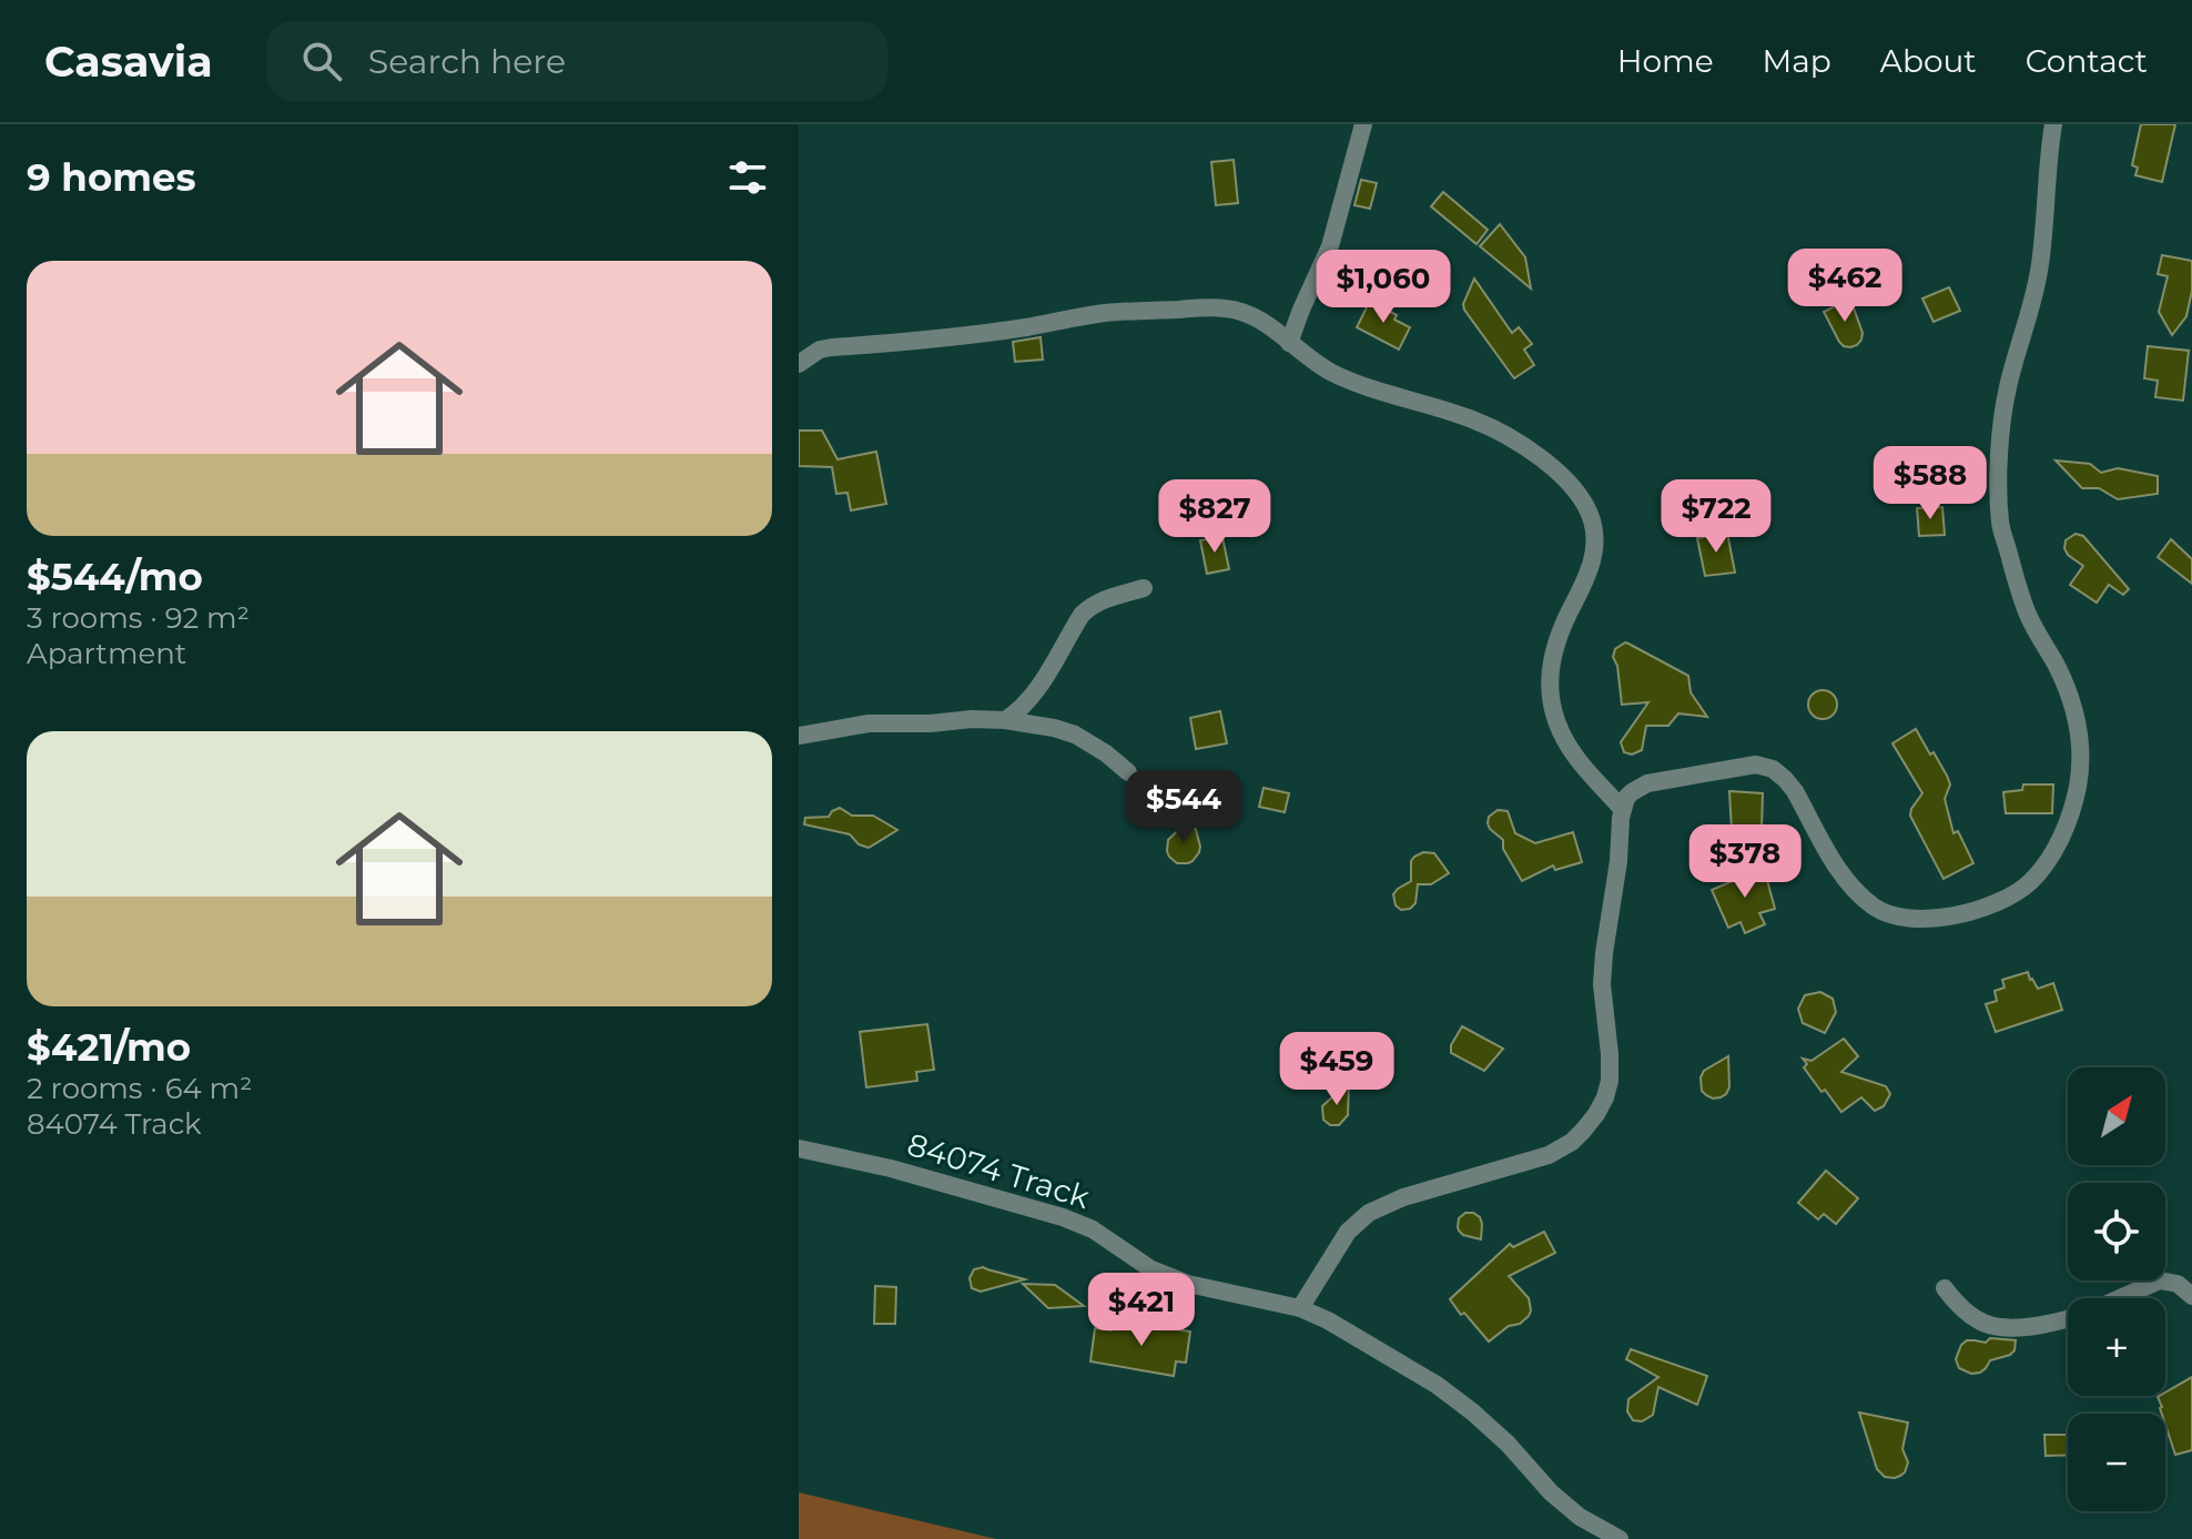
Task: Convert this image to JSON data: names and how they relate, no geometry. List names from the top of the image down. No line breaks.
{"streets":{"street":["84074 Track"]},"north":"top right","page":{"header":"Casavia","search":"Search here","nav":["Home","Map","About","Contact"],"heading":"9 homes","list":[{"name":"$544/mo","note":"3 rooms · 92 m² · Apartment"},{"name":"$421/mo","note":"2 rooms · 64 m² · 84074 Track"}],"price":["$462","$1,060","$588","$827","$722","$544","$378","$459","$421"],"map_buttons":["+","−"]}}
